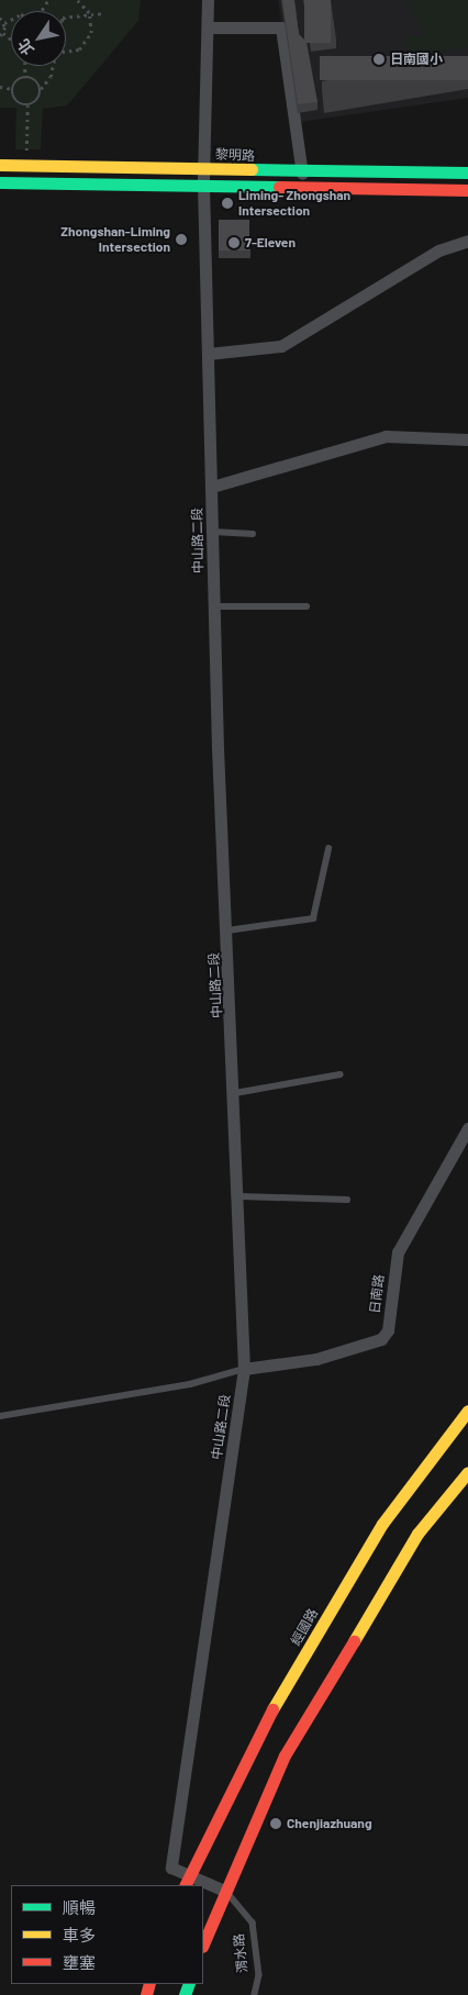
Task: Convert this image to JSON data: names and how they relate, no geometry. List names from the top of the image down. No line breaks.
{"streets":{"main road":["黎明路","經國路"],"street":["中山路二段","日南路","渭水路"]},"crossings":[["黎明路","中山路二段"],["中山路二段","日南路"],["中山路二段","經國路"],["中山路二段","渭水路"],["經國路","渭水路"]],"places":["日南國小","Liming- Zhongshan Intersection","Zhongshan-Liming Intersection","7-Eleven","Chenjiazhuang"],"legend":["順暢","車多","壅塞"],"north":"bottom left"}
